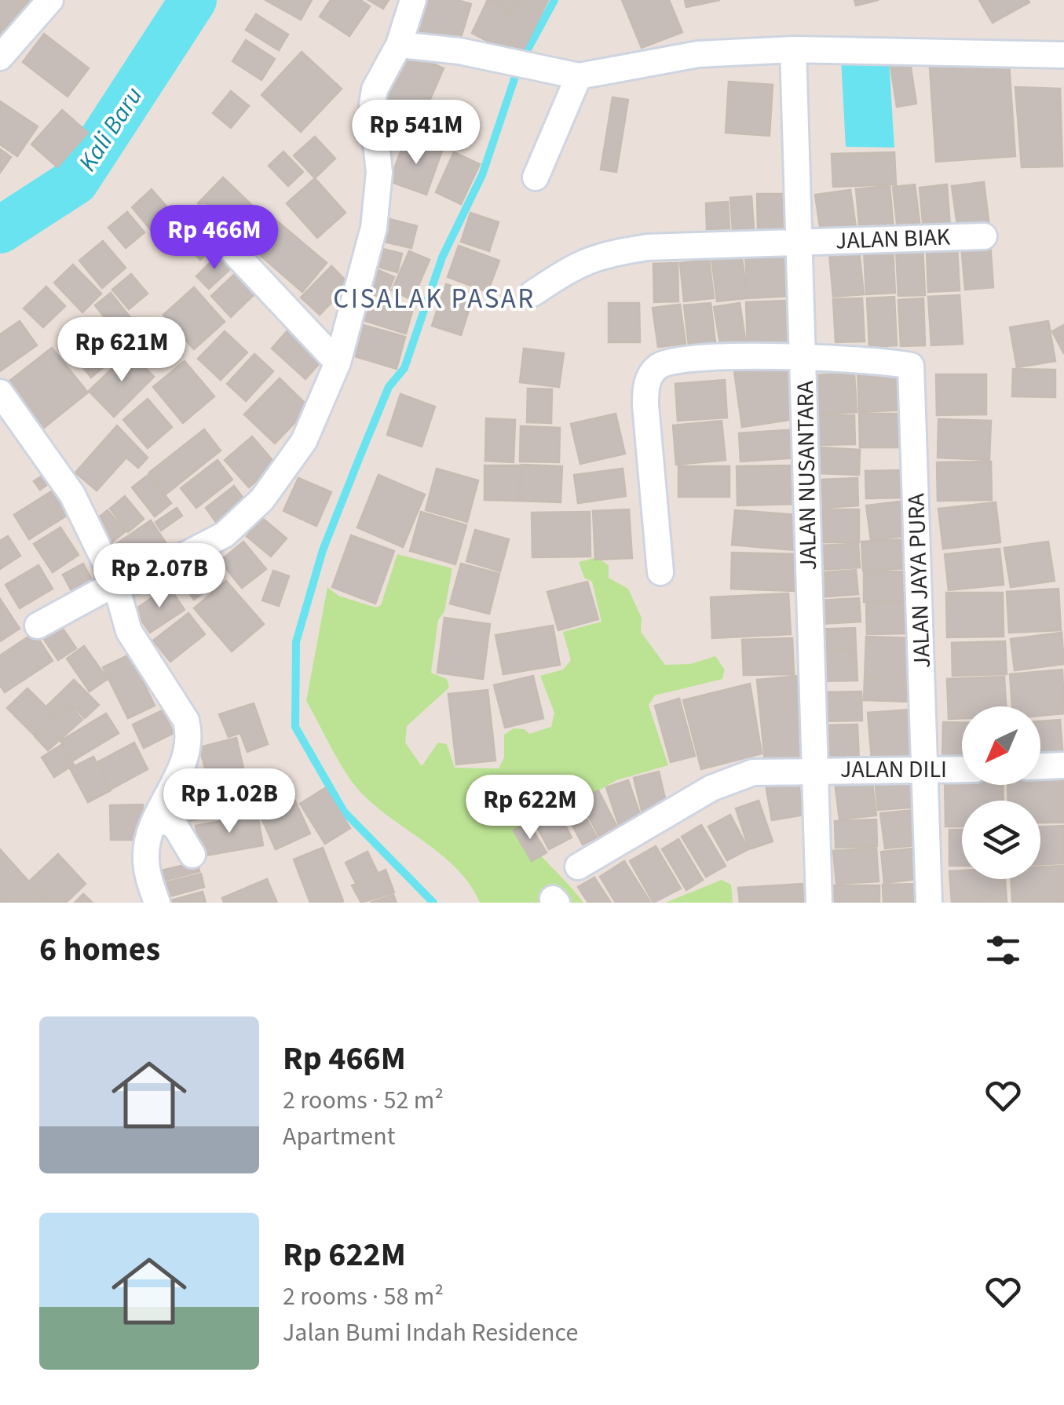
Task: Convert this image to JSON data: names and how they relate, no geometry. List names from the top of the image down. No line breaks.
{"streets":{"street":["JALAN BIAK","JALAN NUSANTARA","JALAN JAYA PURA","JALAN DILI"]},"crossings":[["JALAN BIAK","JALAN NUSANTARA"],["JALAN NUSANTARA","JALAN JAYA PURA"],["JALAN NUSANTARA","JALAN DILI"],["JALAN JAYA PURA","JALAN DILI"]],"districts":["CISALAK PASAR"],"water":["Kali Baru"],"north":"bottom left","page":{"price":["Rp 541M","Rp 466M","Rp 621M","Rp 2.07B","Rp 1.02B","Rp 622M"],"heading":"6 homes","list":[{"name":"Rp 466M","note":"2 rooms · 52 m² · Apartment"},{"name":"Rp 622M","note":"2 rooms · 58 m² · Jalan Bumi Indah Residence"}]}}
